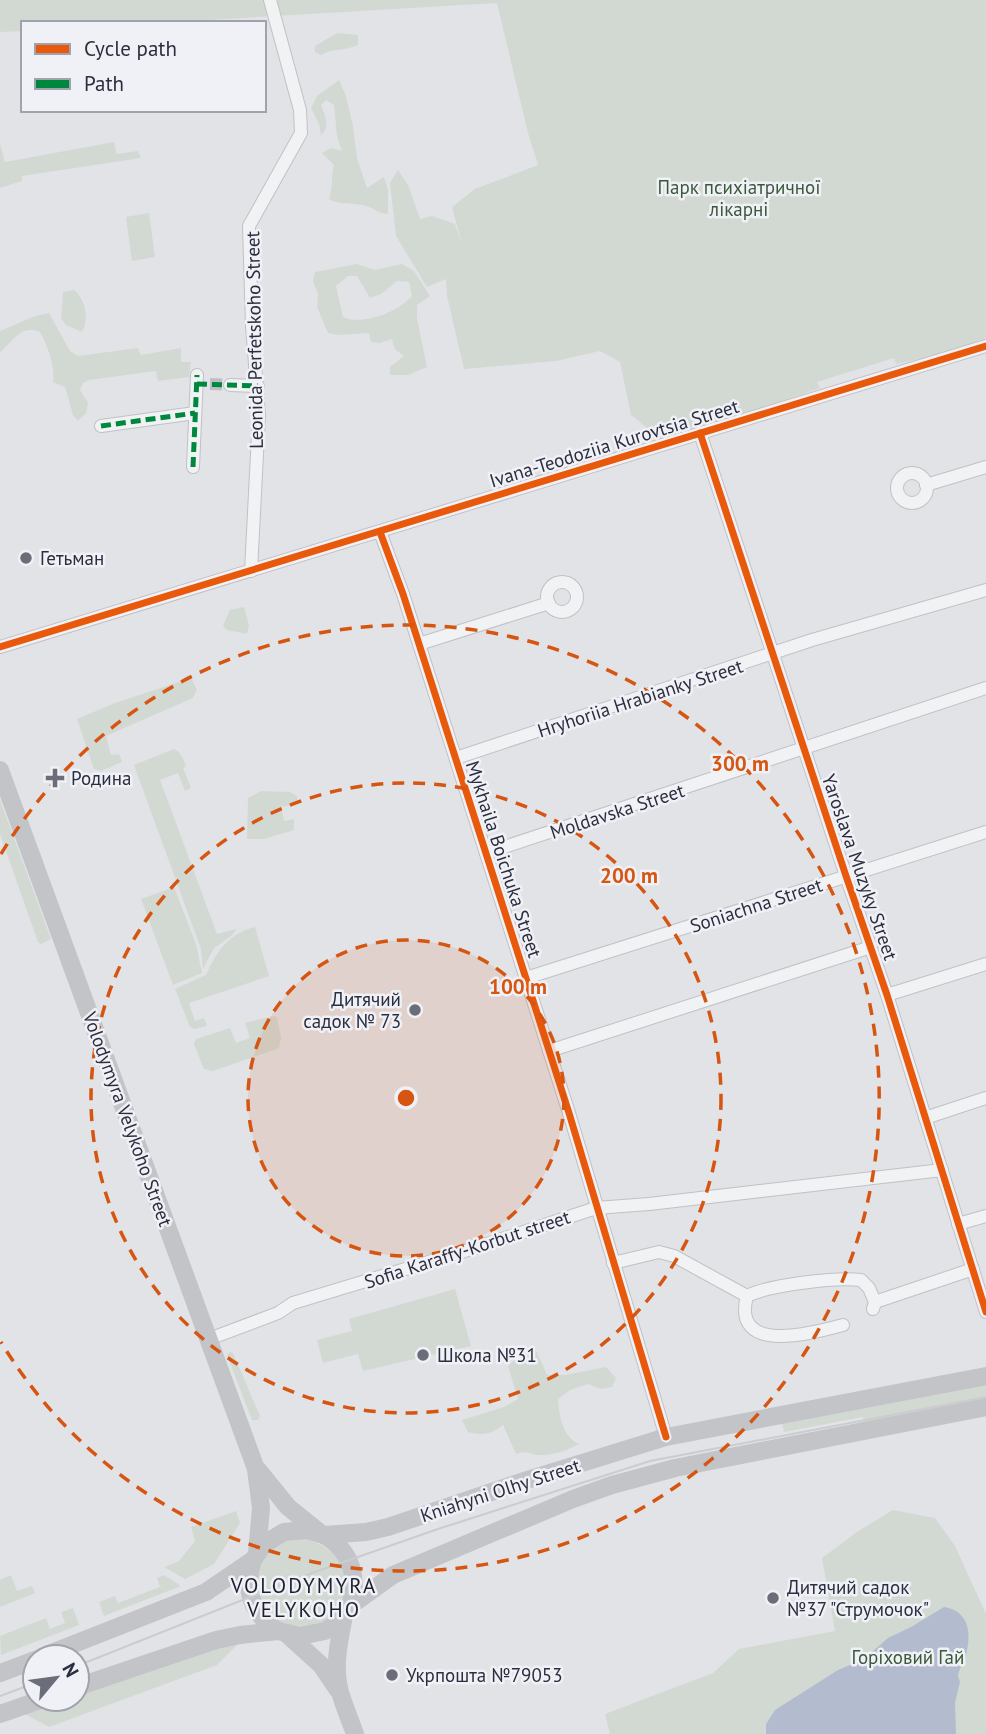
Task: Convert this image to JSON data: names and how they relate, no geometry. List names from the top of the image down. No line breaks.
{"streets":{"main road":["Volodymyra Velykoho Street","Kniahyni Olhy Street"],"street":["Leonida Perfetskoho Street","Ivana-Teodoziia Kurovtsia Street","Hryhoriia Hrabianky Street","Moldavska Street","Mykhaila Boichuka Street","Yaroslava Muzyky Street","Soniachna Street","Sofia Karaffy-Korbut street"]},"crossings":[["Leonida Perfetskoho Street","Ivana-Teodoziia Kurovtsia Street"],["Ivana-Teodoziia Kurovtsia Street","Mykhaila Boichuka Street"],["Ivana-Teodoziia Kurovtsia Street","Yaroslava Muzyky Street"],["Hryhoriia Hrabianky Street","Mykhaila Boichuka Street"],["Hryhoriia Hrabianky Street","Yaroslava Muzyky Street"],["Moldavska Street","Mykhaila Boichuka Street"],["Moldavska Street","Yaroslava Muzyky Street"],["Mykhaila Boichuka Street","Soniachna Street"],["Mykhaila Boichuka Street","Sofia Karaffy-Korbut street"],["Mykhaila Boichuka Street","Kniahyni Olhy Street"],["Yaroslava Muzyky Street","Soniachna Street"],["Yaroslava Muzyky Street","Sofia Karaffy-Korbut street"],["Volodymyra Velykoho Street","Sofia Karaffy-Korbut street"],["Volodymyra Velykoho Street","Kniahyni Olhy Street"]],"districts":["VOLODYMYRA VELYKOHO"],"parks":["Парк психіатричної лікарні","Горіховий Гай"],"places":{"other":["Гетьман","Дитячий садок № 73","Школа №31","Дитячий садок №37 \"Струмочок\"","Укрпошта №79053"],"health":["Родина"]},"legend":["Cycle path","Path"],"north":"top right","rings":["300 m","200 m","100 m"]}
